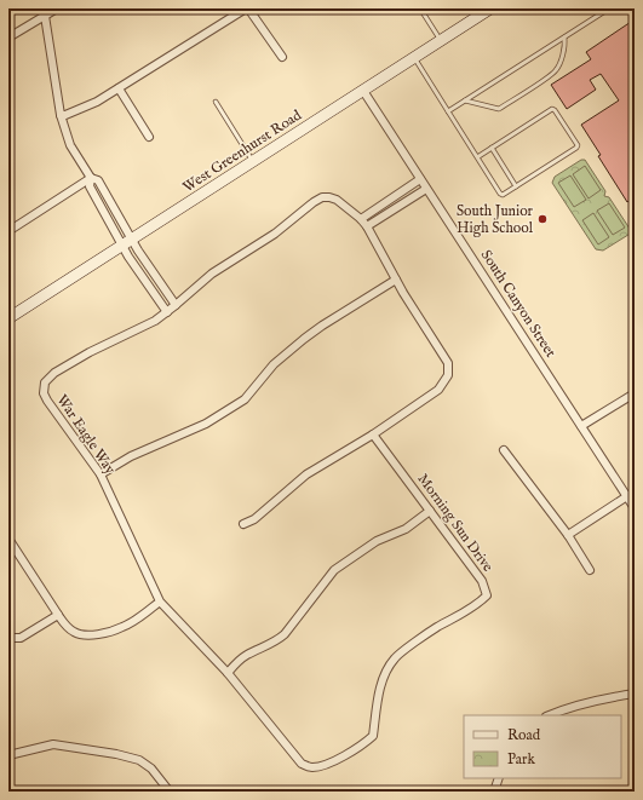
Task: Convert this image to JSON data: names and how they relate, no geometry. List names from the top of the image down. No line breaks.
{"streets":{"main road":["West Greenhurst Road"],"street":["South Canyon Street","War Eagle Way","Morning Sun Drive"]},"crossings":[["West Greenhurst Road","South Canyon Street"],["War Eagle Way","Morning Sun Drive"]],"places":["South Junior High School"],"legend":["Road","Park"]}
